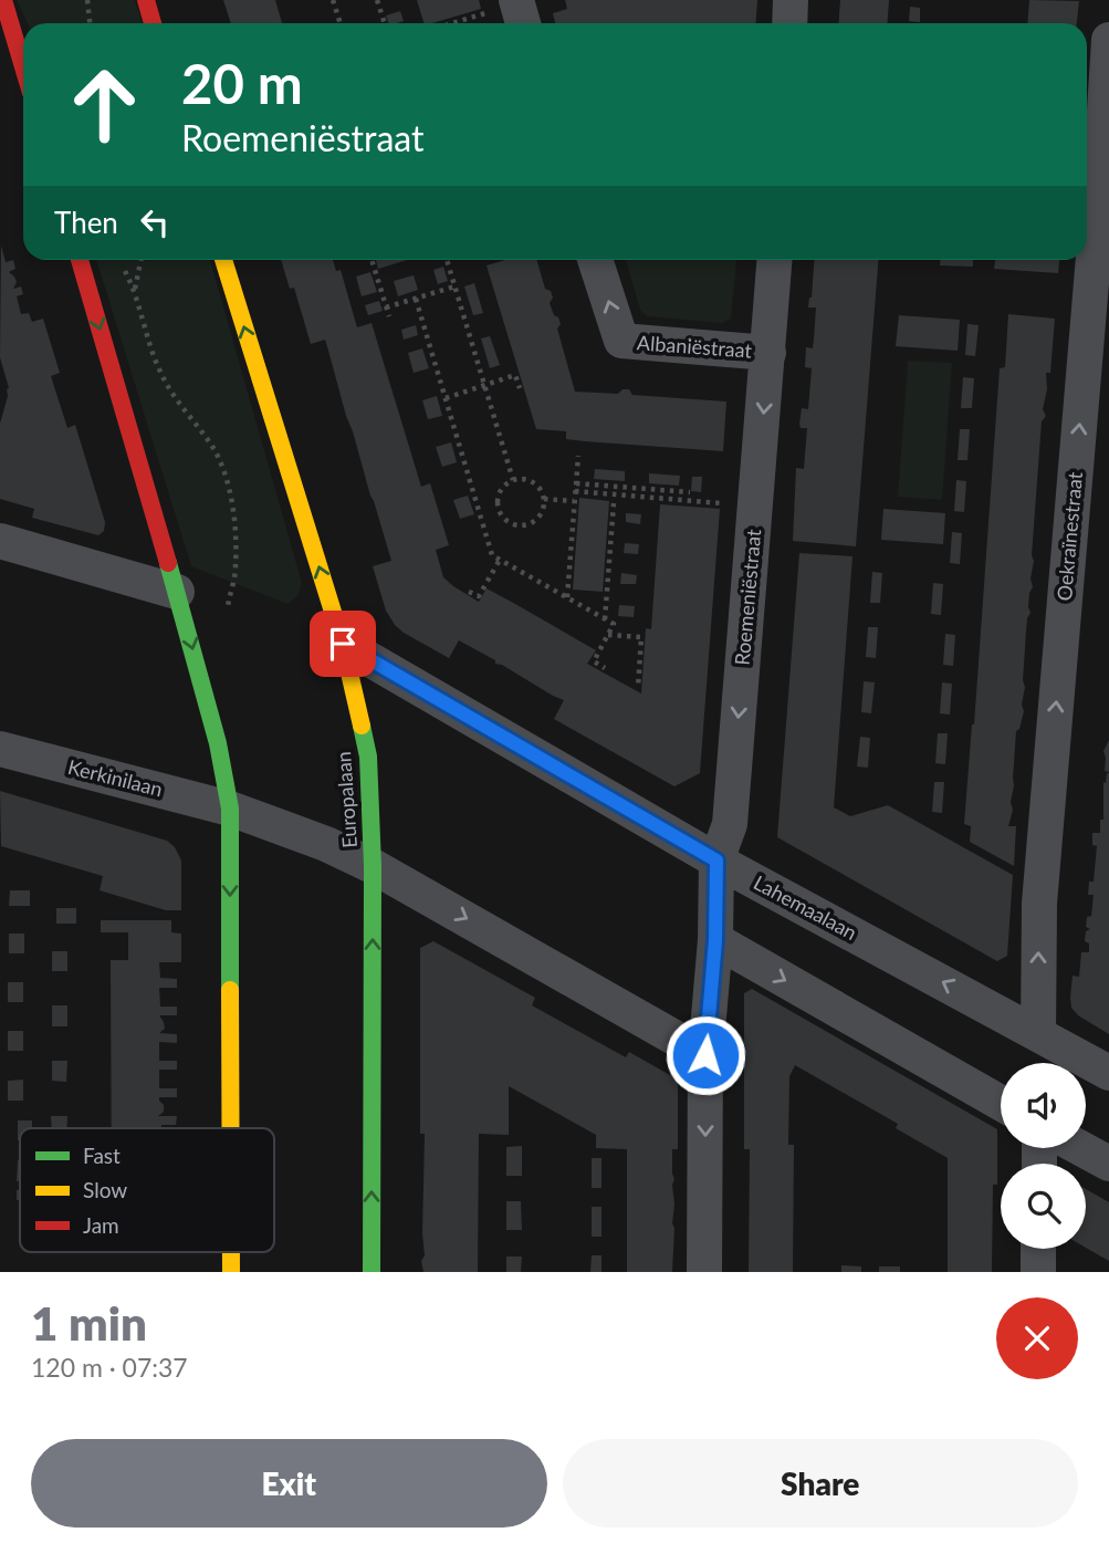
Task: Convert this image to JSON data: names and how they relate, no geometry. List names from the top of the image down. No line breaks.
{"streets":{"street":["Albaniëstraat","Oekraïnestraat","Roemeniëstraat","Kerkinilaan","Europalaan","Lahemaalaan"]},"crossings":[["Albaniëstraat","Roemeniëstraat"],["Oekraïnestraat","Lahemaalaan"],["Roemeniëstraat","Lahemaalaan"],["Kerkinilaan","Europalaan"],["Europalaan","Lahemaalaan"]],"one_way":["Albaniëstraat","Oekraïnestraat","Roemeniëstraat"],"legend":["Fast","Slow","Jam"],"page":{"turn":["20 m","Roemeniëstraat"],"then":"Then","heading":["1 min","120 m · 07:37"],"buttons":["Exit","Share"]}}
